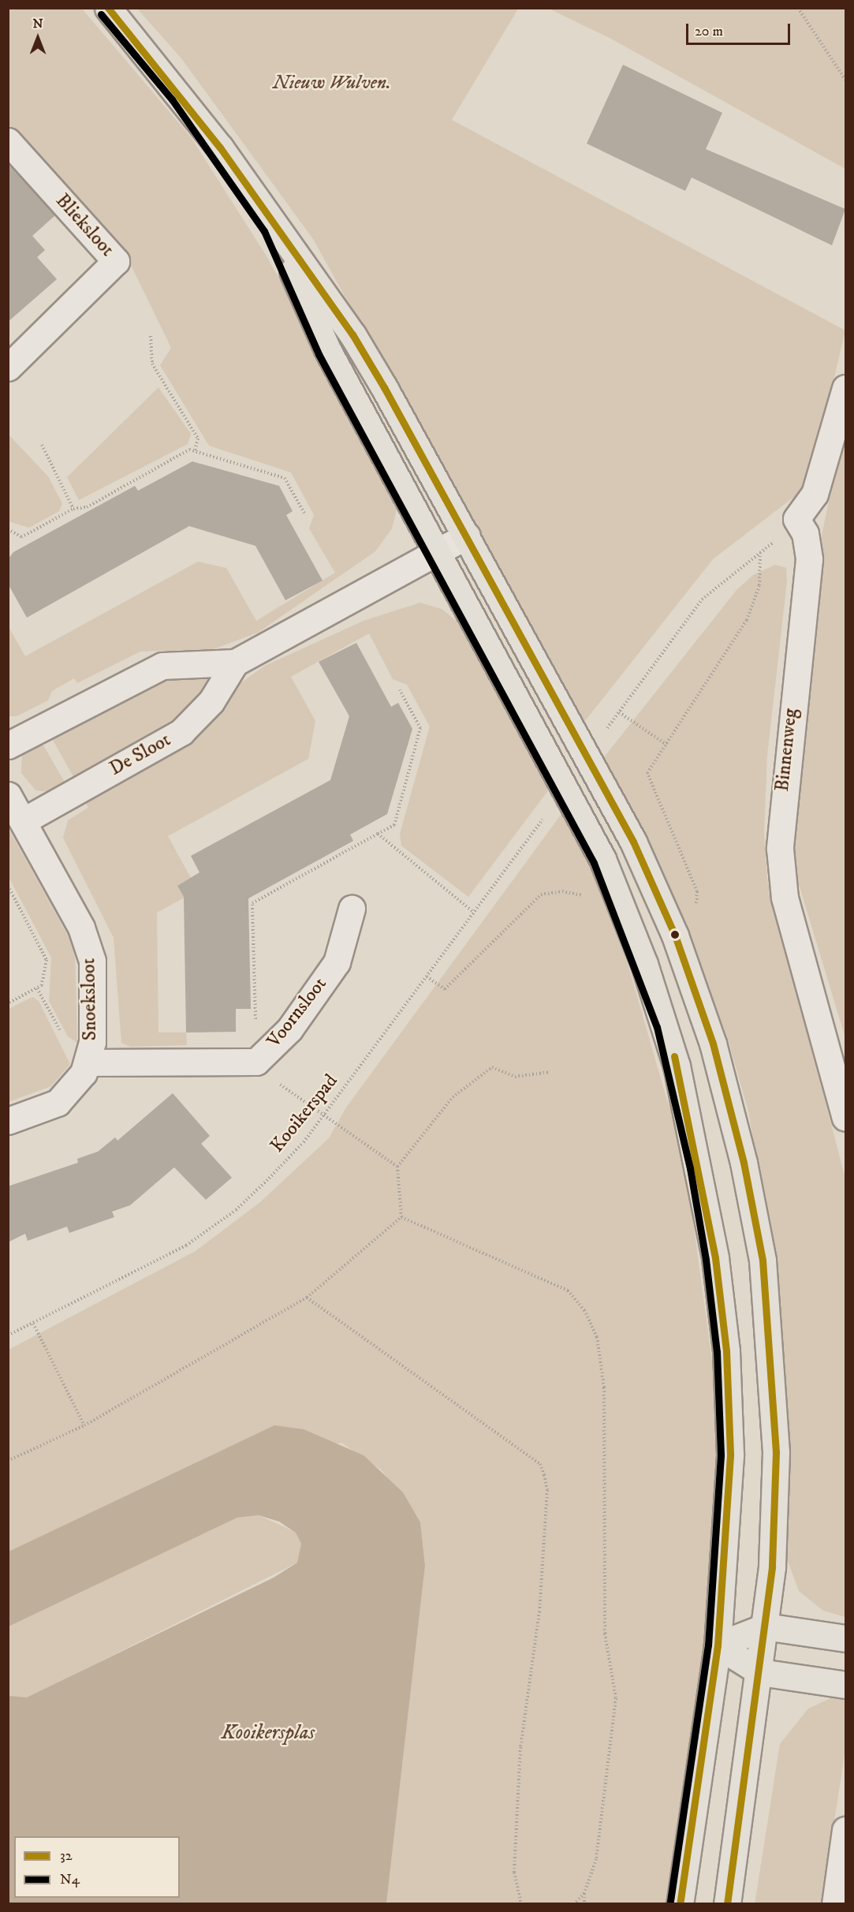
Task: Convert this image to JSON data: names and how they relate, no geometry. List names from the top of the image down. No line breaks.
{"streets":{"street":["Blieksloot","Binnenweg","De Sloot","Snoeksloot","Voornsloot"],"path":["Kooikerspad"]},"crossings":[["De Sloot","Snoeksloot"],["Snoeksloot","Voornsloot"]],"water":["Kooikersplas"],"parks":["Nieuw Wulven."],"lines":["transit line 32","transit line N4"],"legend":["32","N4"],"scale_bar":"20 m","north":"top"}
